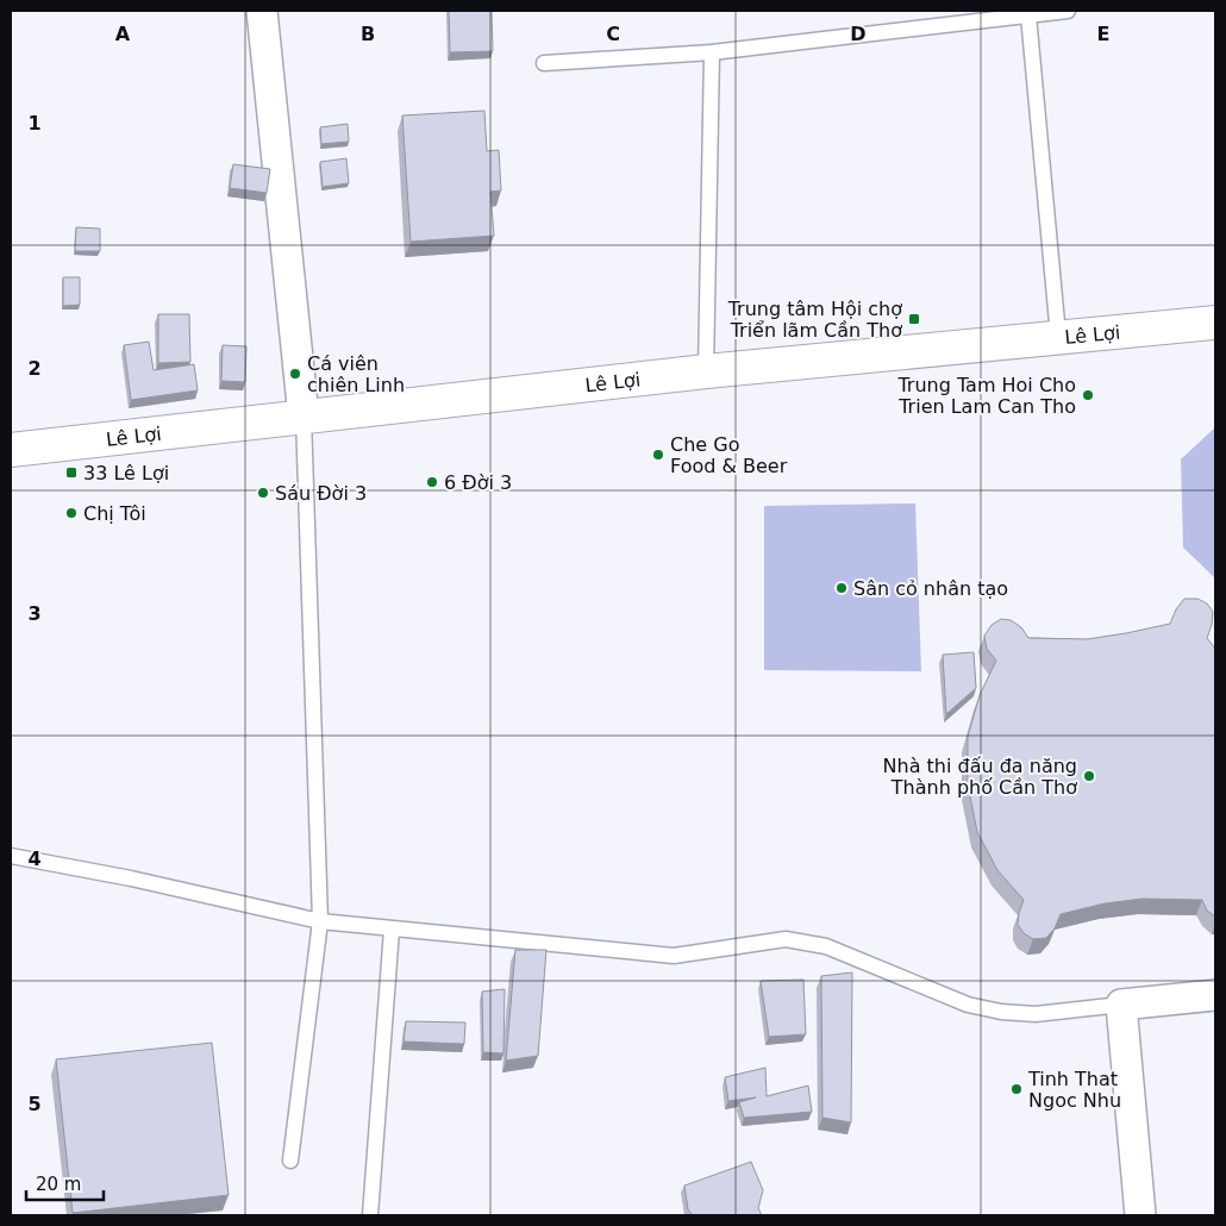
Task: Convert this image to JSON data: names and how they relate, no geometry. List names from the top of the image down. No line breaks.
{"streets":{"street":["Lê Lợi"]},"places":{"transit":["Trung tâm Hội chợ Triển lãm Cần Thơ","33 Lê Lợi"],"other":["Cá viên chiên Linh","Trung Tam Hoi Cho Trien Lam Can Tho","Che Go Food & Beer","6 Đời 3","Sáu Đời 3","Chị Tôi","Sân cỏ nhân tạo","Nhà thi đấu đa năng Thành phố Cần Thơ","Tinh That Ngoc Nhu"]},"scale_bar":"20 m","grid":{"columns":["A","B","C","D","E"],"rows":["1","2","3","4","5"]}}
